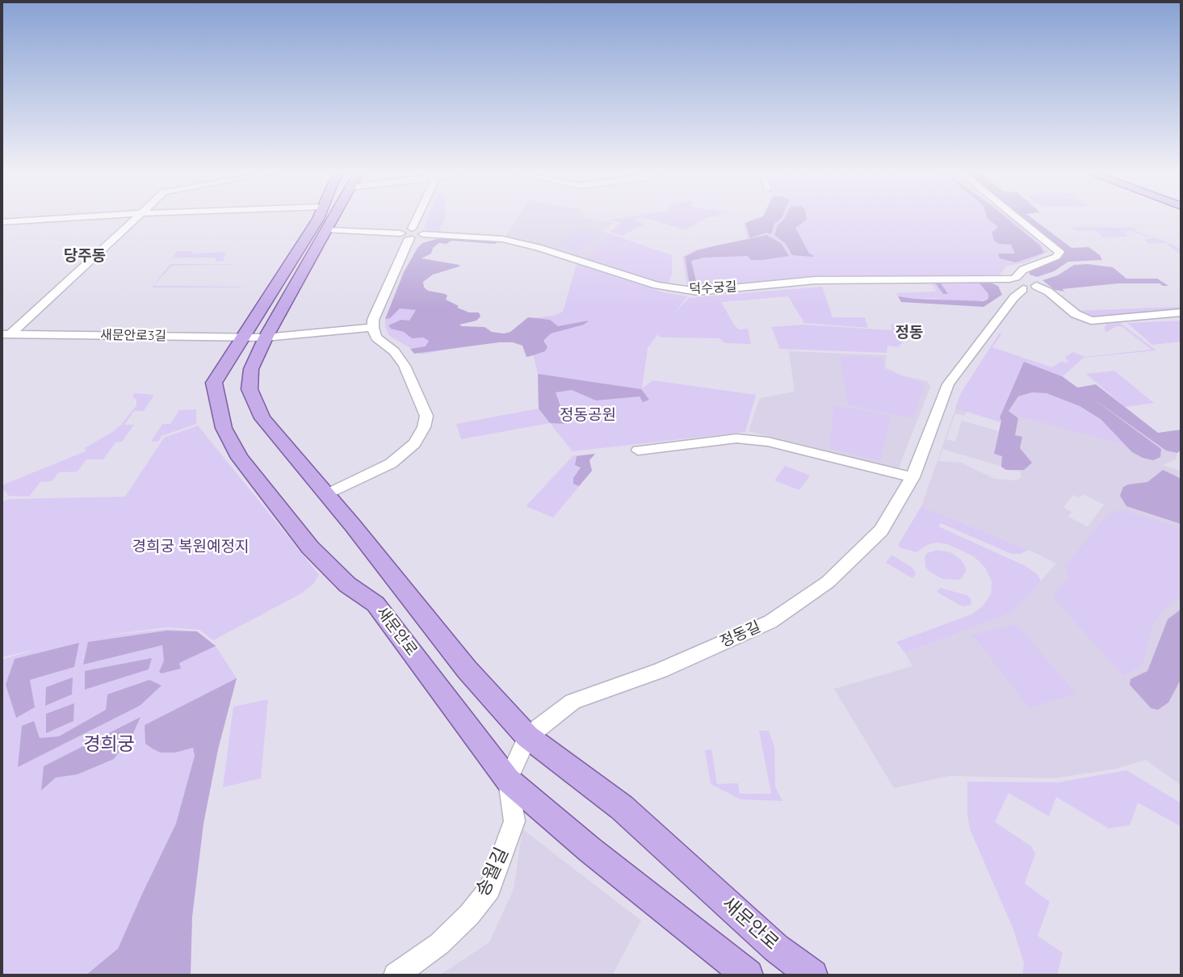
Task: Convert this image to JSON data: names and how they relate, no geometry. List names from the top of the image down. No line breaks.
{"streets":{"main road":["새문안로"],"street":["덕수궁길","새문안로3길","정동길","송월길"]},"crossings":[["덕수궁길","정동길"],["새문안로3길","새문안로"],["새문안로","정동길"],["새문안로","송월길"]],"districts":["당주동","정동"],"parks":["정동공원","경희궁 복원예정지","경희궁"]}
